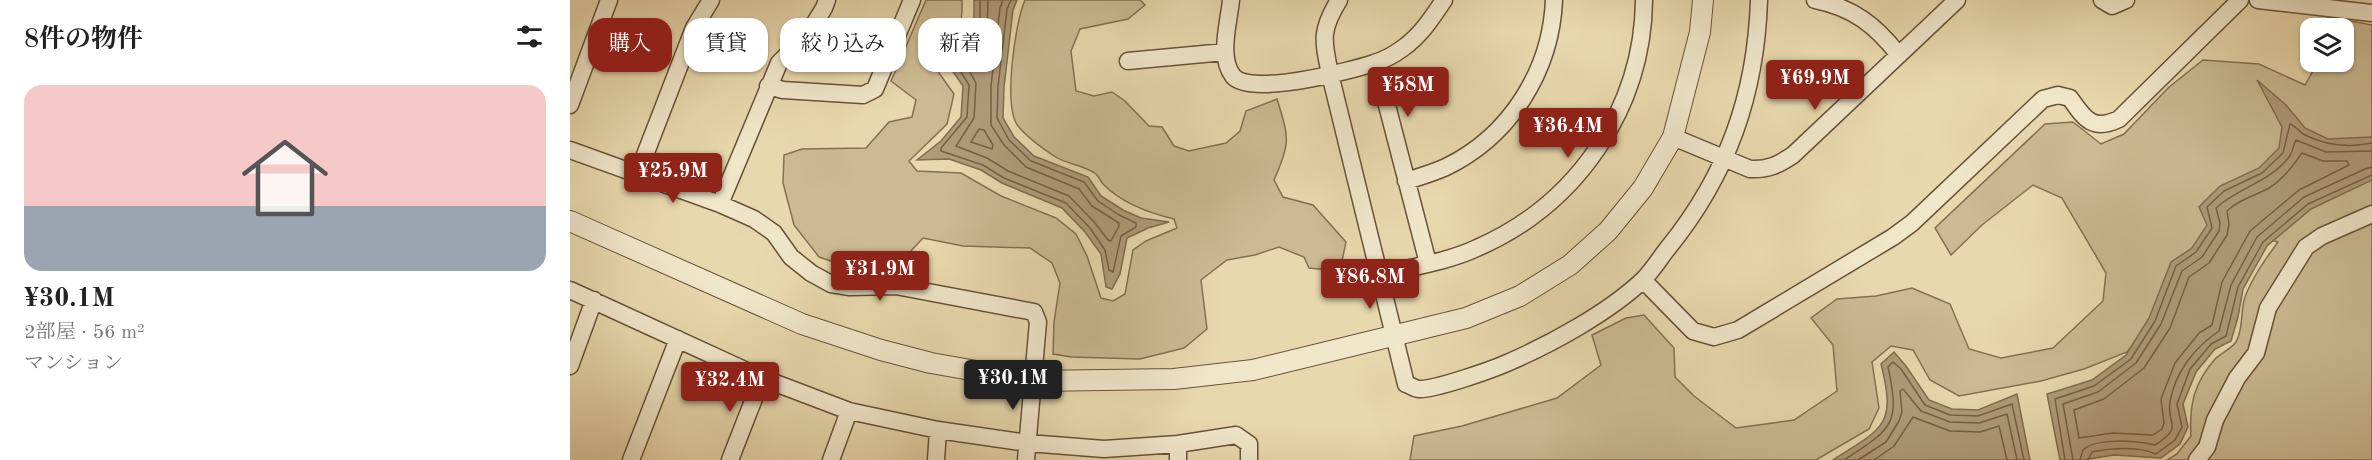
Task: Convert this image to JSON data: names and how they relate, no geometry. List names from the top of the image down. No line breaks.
{"page":{"heading":"8件の物件","chip":["購入","賃貸","絞り込み","新着"],"price":["¥69.9M","¥58M","¥36.4M","¥25.9M","¥31.9M","¥86.8M","¥30.1M","¥32.4M"],"list":[{"name":"¥30.1M","note":"2部屋 · 56 m² · マンション"}]}}
